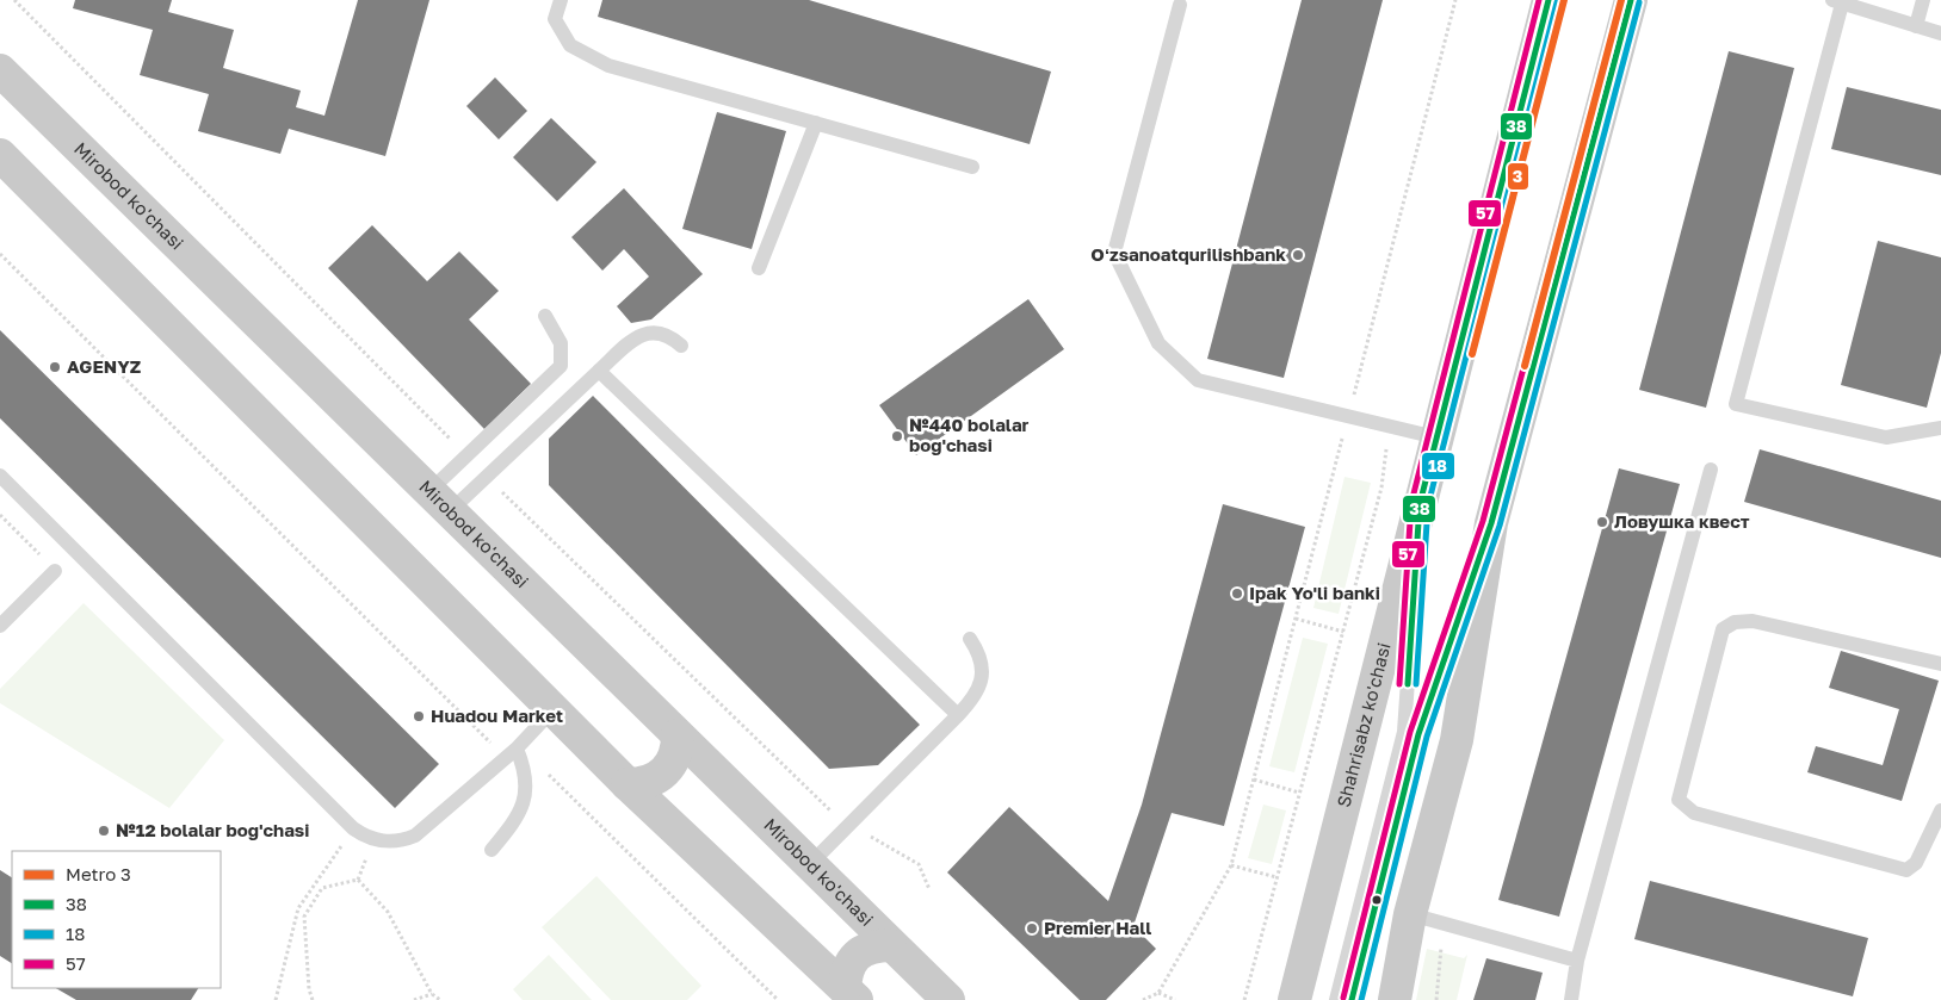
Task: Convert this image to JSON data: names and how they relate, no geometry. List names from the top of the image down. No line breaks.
{"streets":{"main road":["Mirobod ko'chasi","Shahrisabz ko'chasi"]},"places":["Oʻzsanoatqurilishbank","AGENYZ","№440 bolalar bog'chasi","Ловушка квест","Ipak Yo'li banki","Huadou Market","№12 bolalar bog'chasi","Premier Hall"],"lines":["metro line 3","transit line 38","transit line 57","transit line 18"],"legend":["Metro 3","38","18","57"]}
